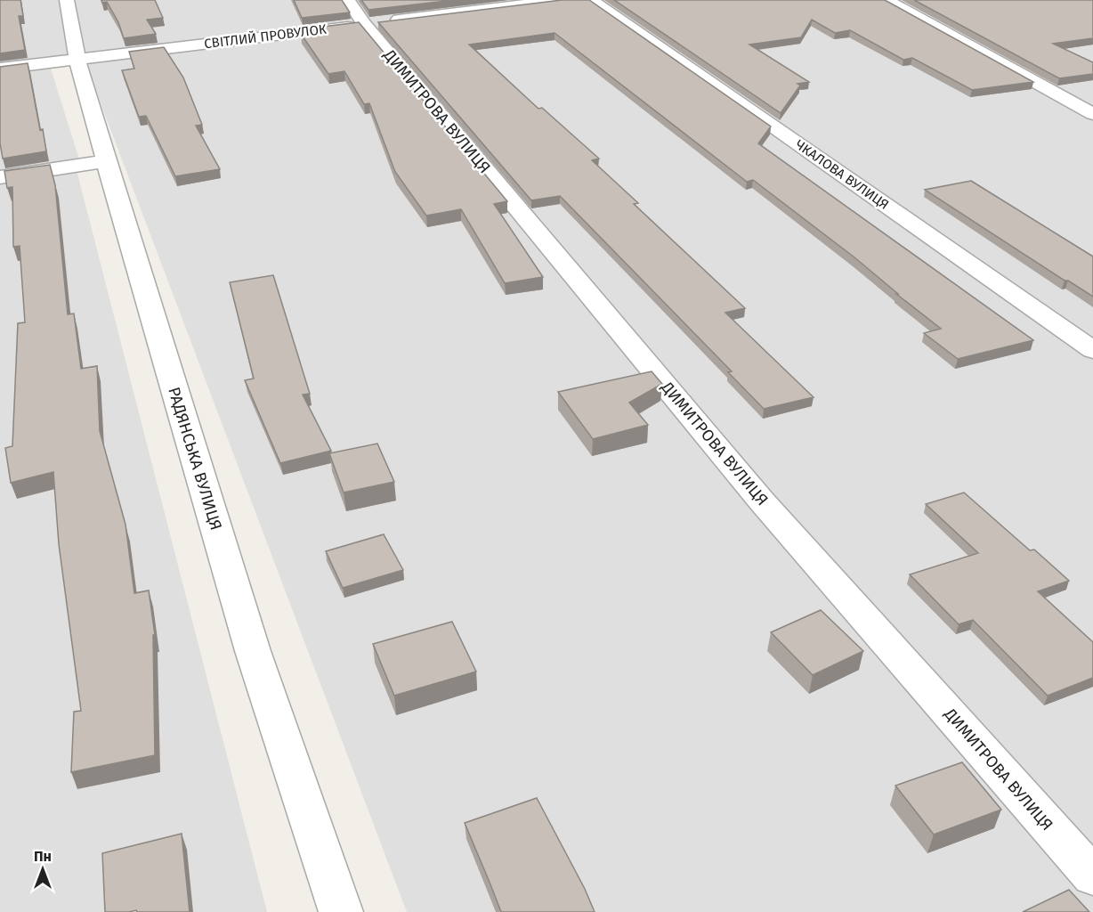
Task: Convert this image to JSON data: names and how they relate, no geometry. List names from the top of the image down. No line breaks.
{"streets":{"street":["СВІТЛИЙ ПРОВУЛОК","ДИМИТРОВА ВУЛИЦЯ","ЧКАЛОВА ВУЛИЦЯ","РАДЯНСЬКА ВУЛИЦЯ"]},"crossings":[["СВІТЛИЙ ПРОВУЛОК","ДИМИТРОВА ВУЛИЦЯ"],["СВІТЛИЙ ПРОВУЛОК","РАДЯНСЬКА ВУЛИЦЯ"]],"north":"top"}
